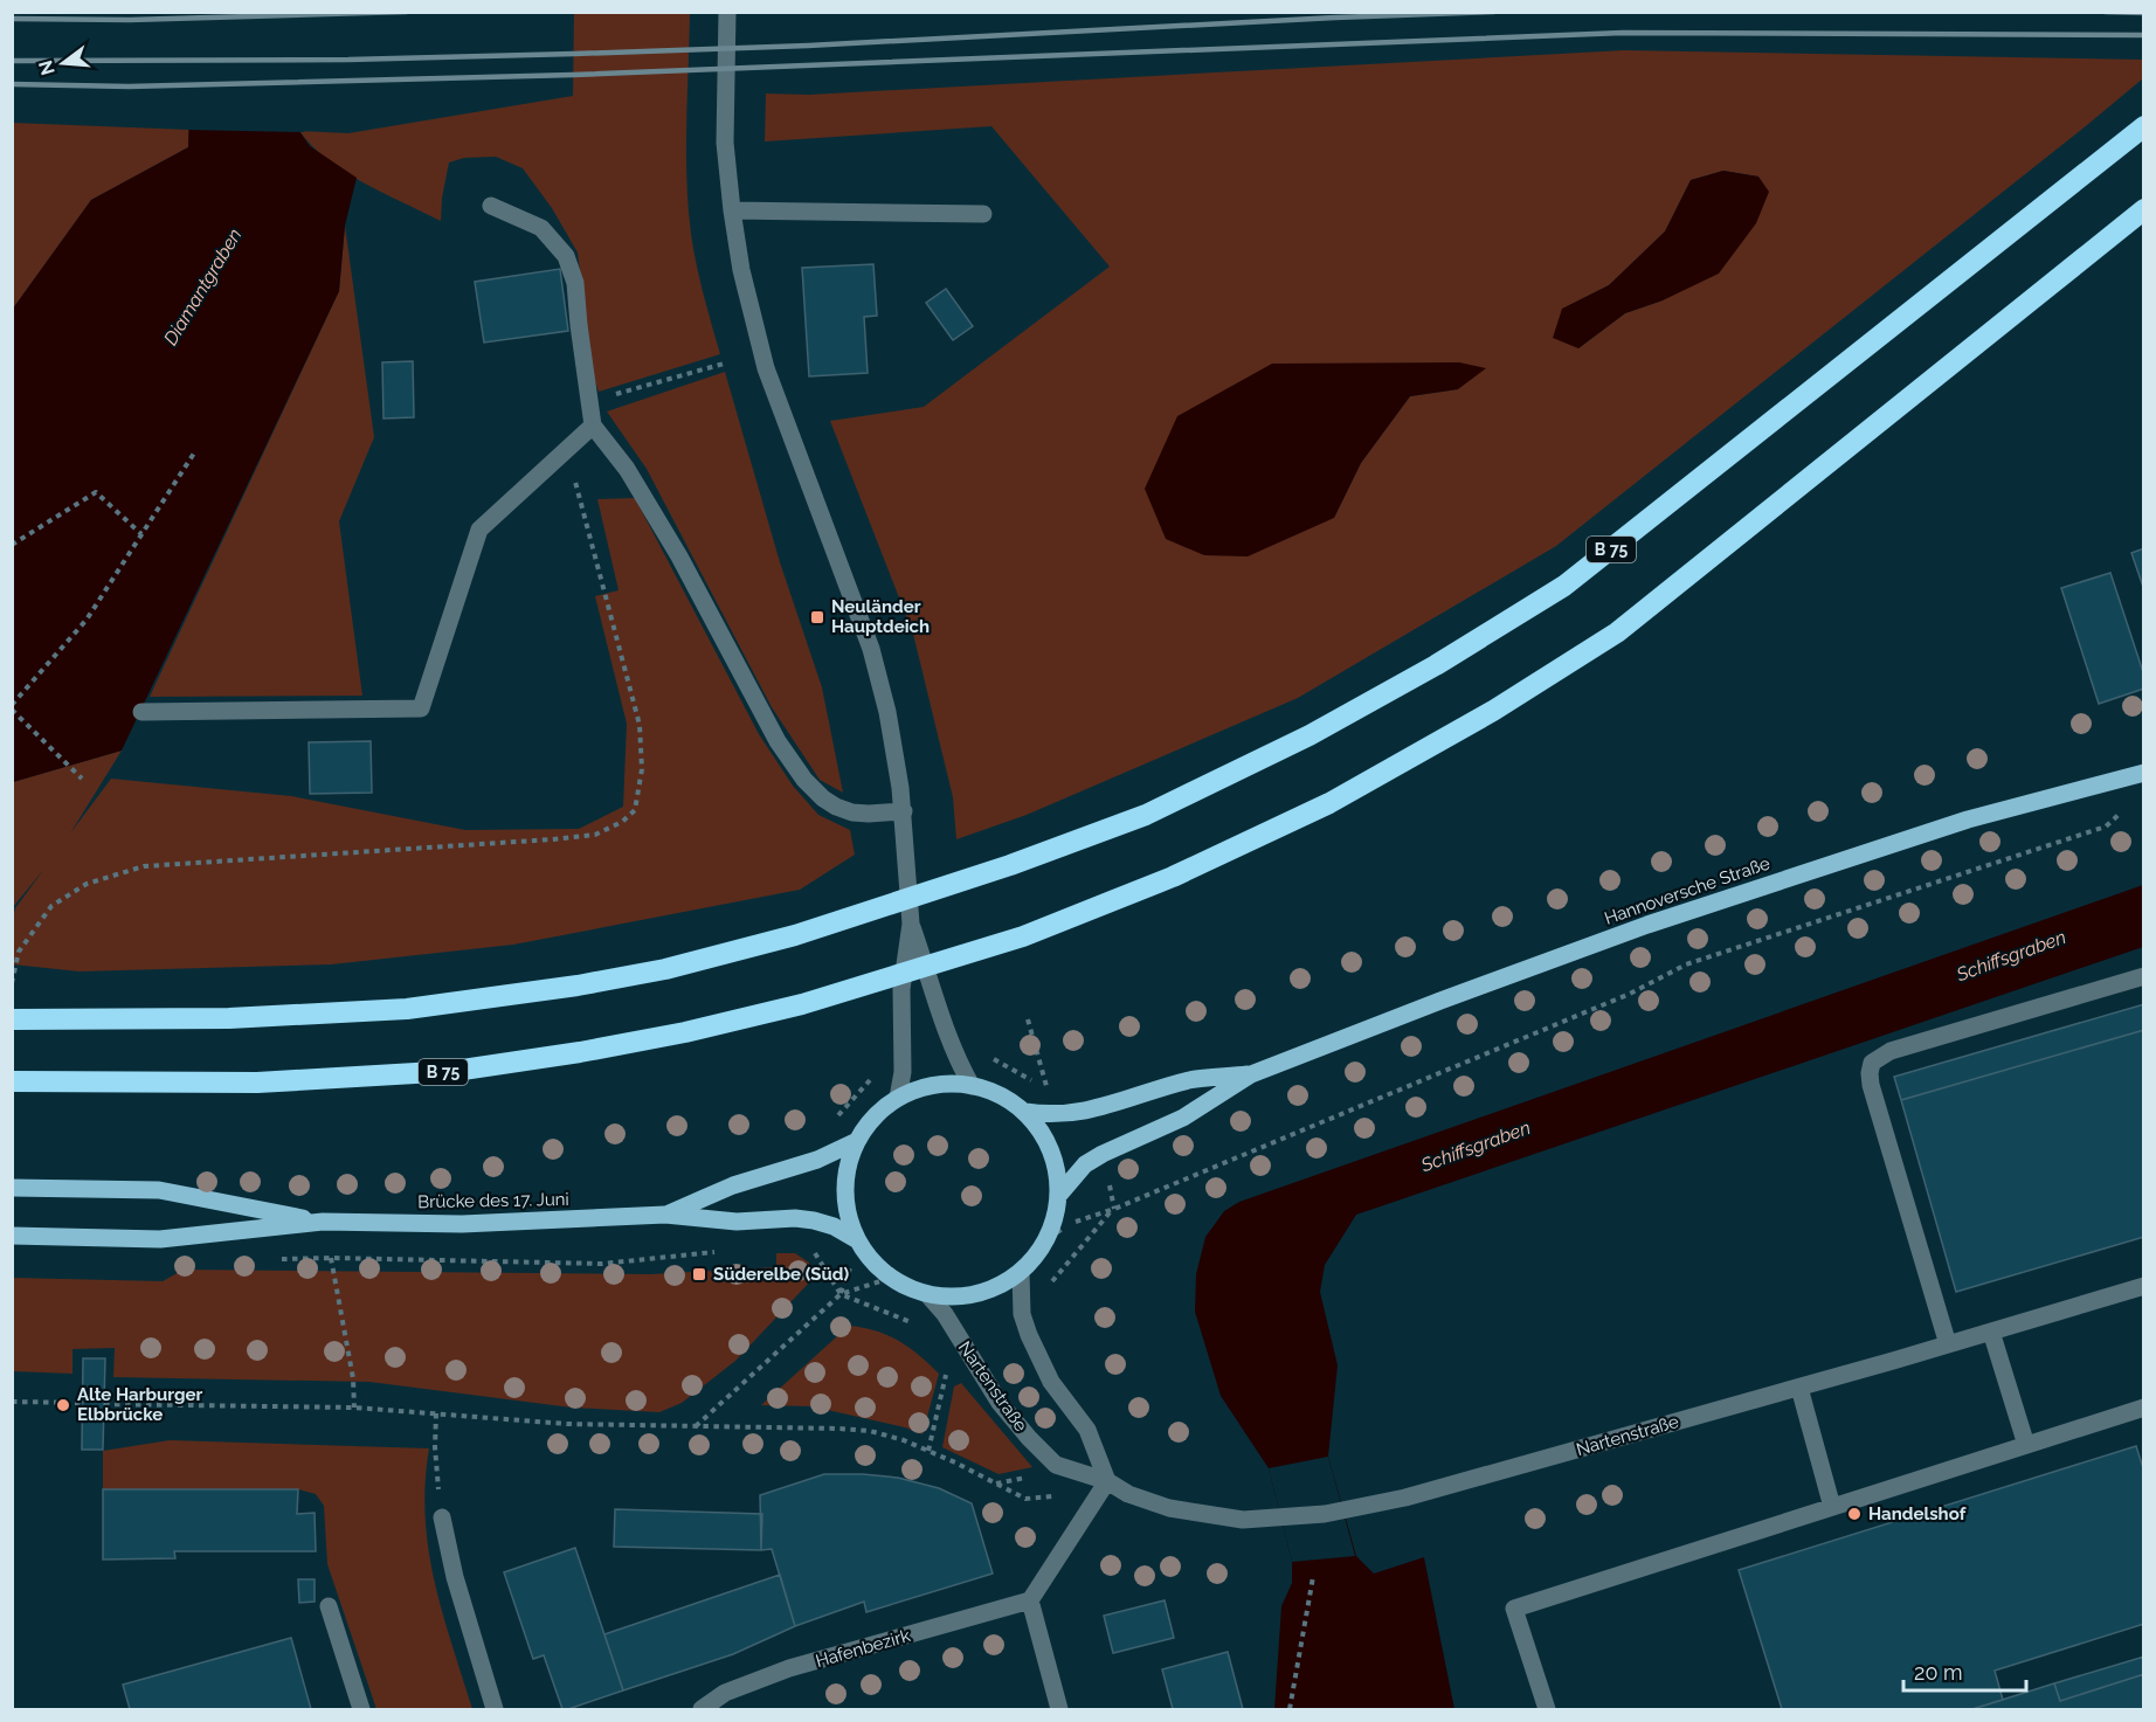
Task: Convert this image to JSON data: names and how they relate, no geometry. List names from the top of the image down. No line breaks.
{"streets":{"highway":["B 75"],"main road":["Hannoversche Straße","Brücke des 17. Juni"],"street":["Nartenstraße","Hafenbezirk"]},"crossings":[["Hannoversche Straße","Brücke des 17. Juni"],["Hannoversche Straße","Nartenstraße"],["Brücke des 17. Juni","Nartenstraße"]],"water":["Diamantgraben","Schiffsgraben"],"places":{"transit":["Neuländer Hauptdeich","Süderelbe (Süd)"],"other":["Alte Harburger Elbbrücke","Handelshof"]},"scale_bar":"20 m","north":"left"}
